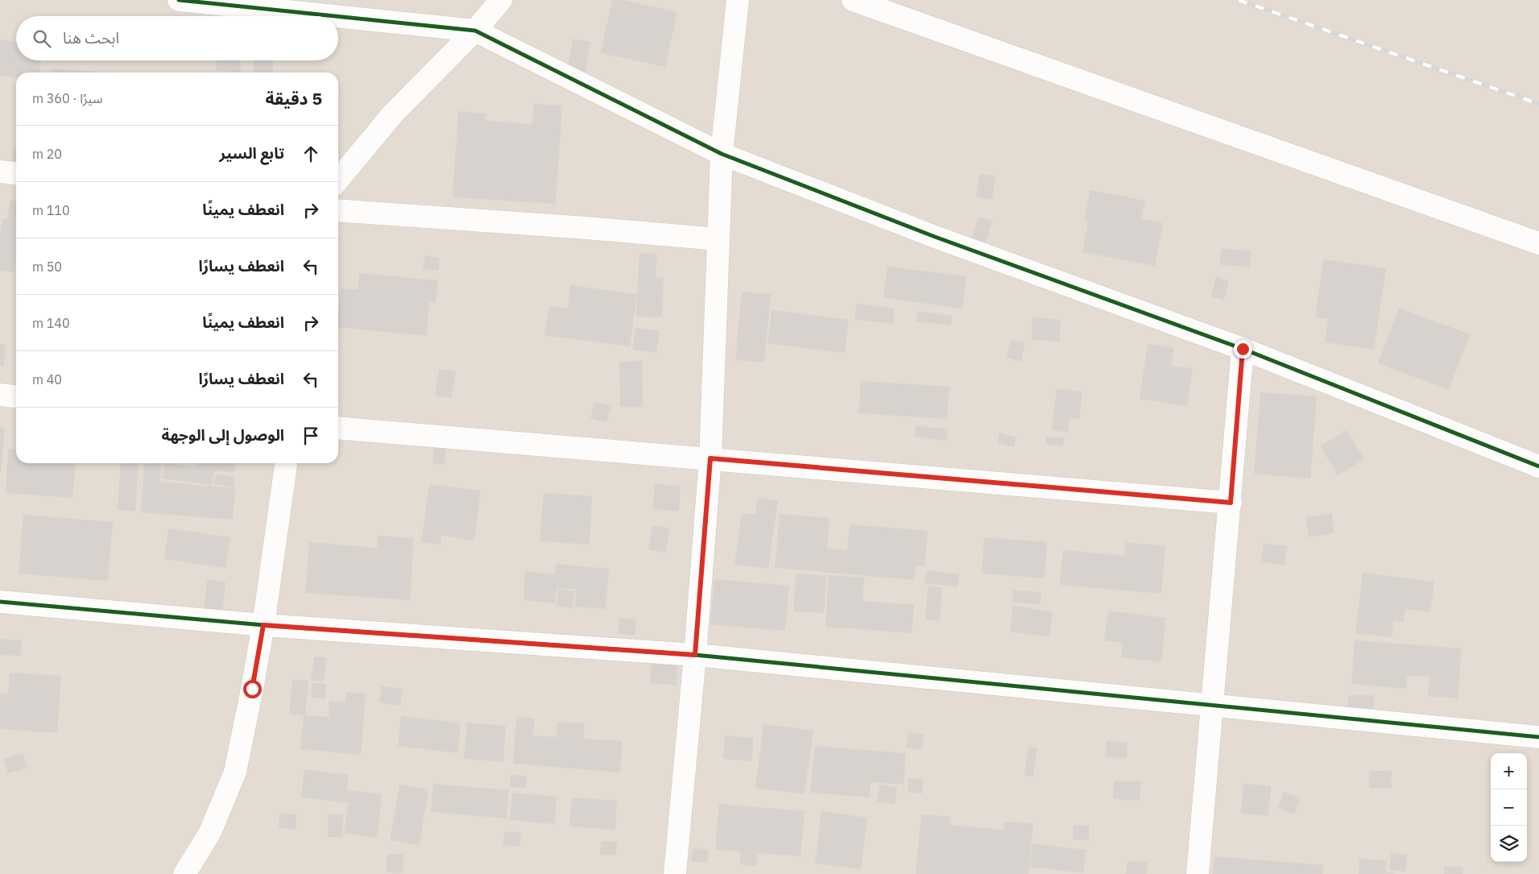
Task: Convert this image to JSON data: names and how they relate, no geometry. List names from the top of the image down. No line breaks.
{"page":{"search":"ابحث هنا","heading":["5 دقيقة","سيرًا · 360 m"],"list":[["تابع السير","20 m"],["انعطف يمينًا","110 m"],["انعطف يسارًا","50 m"],["انعطف يمينًا","140 m"],["انعطف يسارًا","40 m"],"الوصول إلى الوجهة"],"map_buttons":["+","−"]}}
